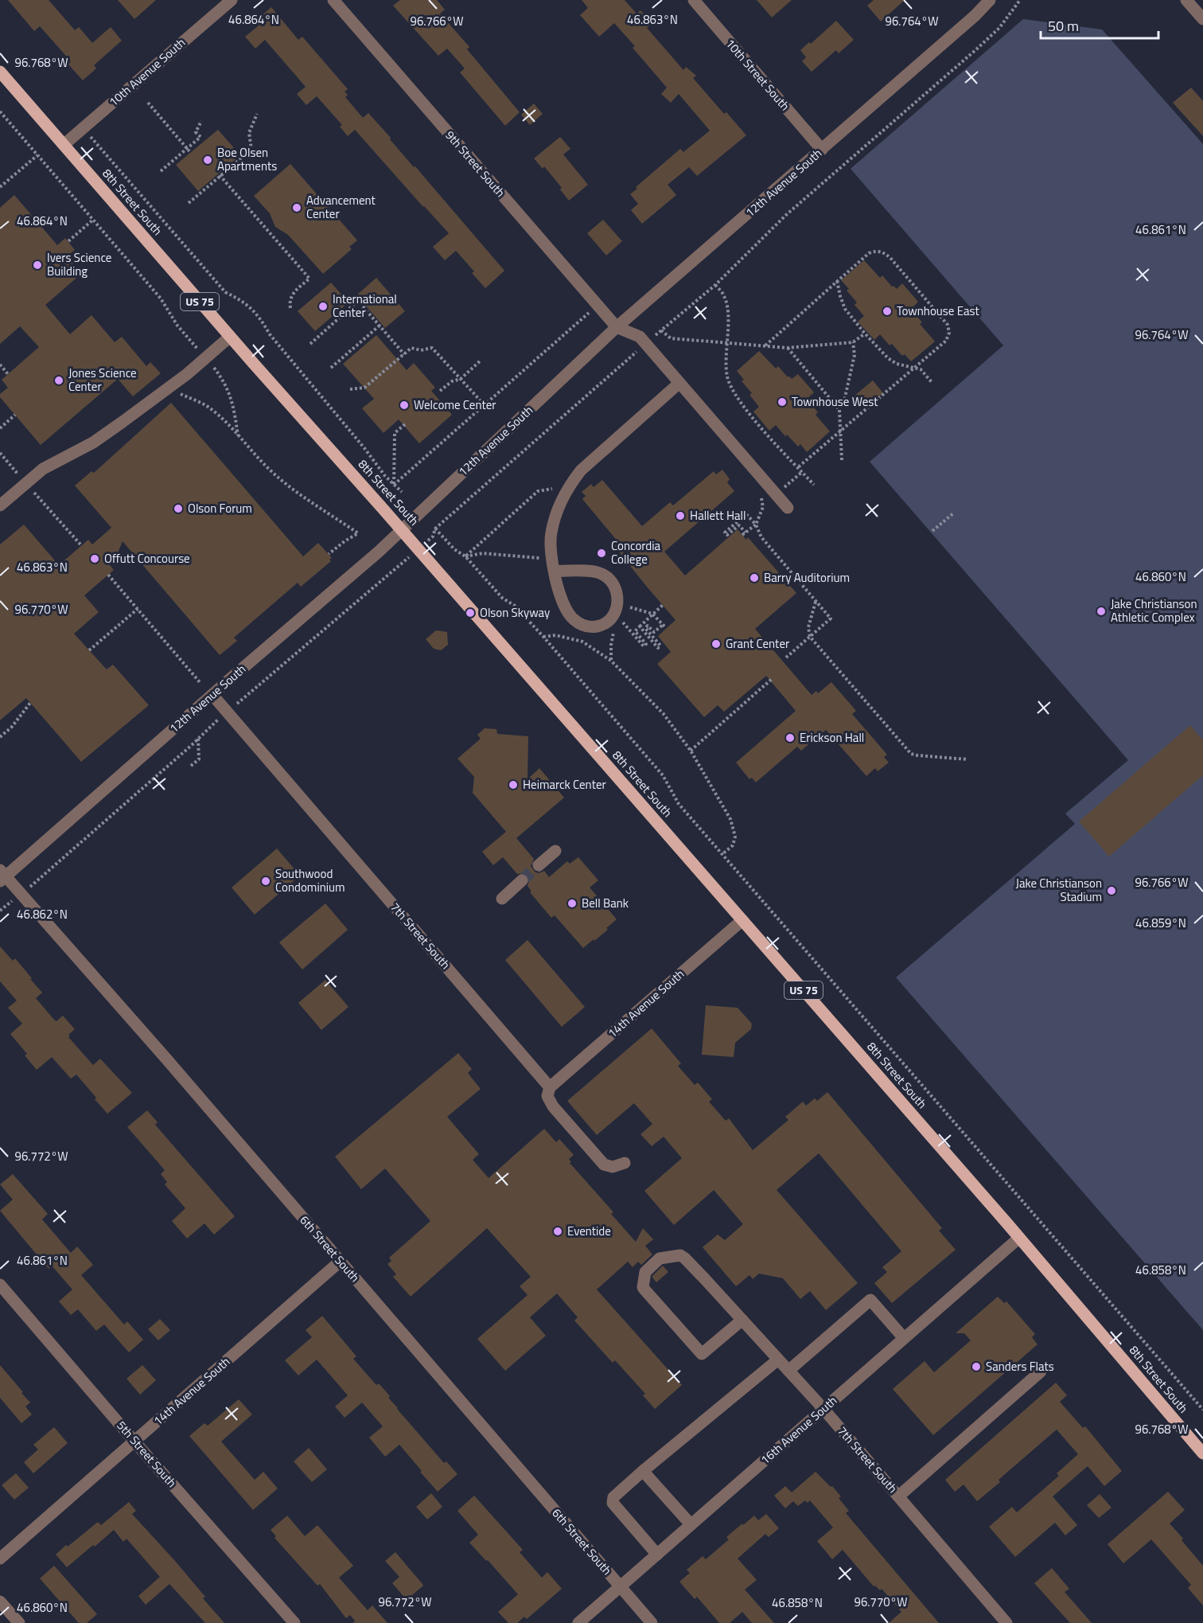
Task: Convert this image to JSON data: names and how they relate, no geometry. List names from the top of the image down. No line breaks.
{"streets":{"main road":["8th Street South","US 75"],"street":["10th Avenue South","10th Street South","9th Street South","12th Avenue South","7th Street South","14th Avenue South","6th Street South","16th Avenue South","5th Street South"]},"crossings":[["10th Avenue South","8th Street South"],["10th Street South","12th Avenue South"],["9th Street South","12th Avenue South"],["12th Avenue South","8th Street South"],["12th Avenue South","7th Street South"],["12th Avenue South","6th Street South"],["8th Street South","14th Avenue South"],["8th Street South","16th Avenue South"],["7th Street South","14th Avenue South"],["7th Street South","16th Avenue South"],["14th Avenue South","6th Street South"],["14th Avenue South","5th Street South"],["6th Street South","16th Avenue South"]],"places":["Boe Olsen Apartments","Advancement Center","Ivers Science Building","International Center","Townhouse East","Jones Science Center","Townhouse West","Welcome Center","Olson Forum","Hallett Hall","Concordia College","Offutt Concourse","Barry Auditorium","Jake Christianson Athletic Complex","Olson Skyway","Grant Center","Erickson Hall","Heimarck Center","Southwood Condominium","Jake Christianson Stadium","Bell Bank","Eventide","Sanders Flats"],"scale_bar":"50 m","coordinates":["46.863°N","46.864°N","96.766°W","96.764°W","96.768°W","46.861°N","46.860°N","96.770°W","46.862°N","46.859°N","96.772°W","46.858°N"]}
